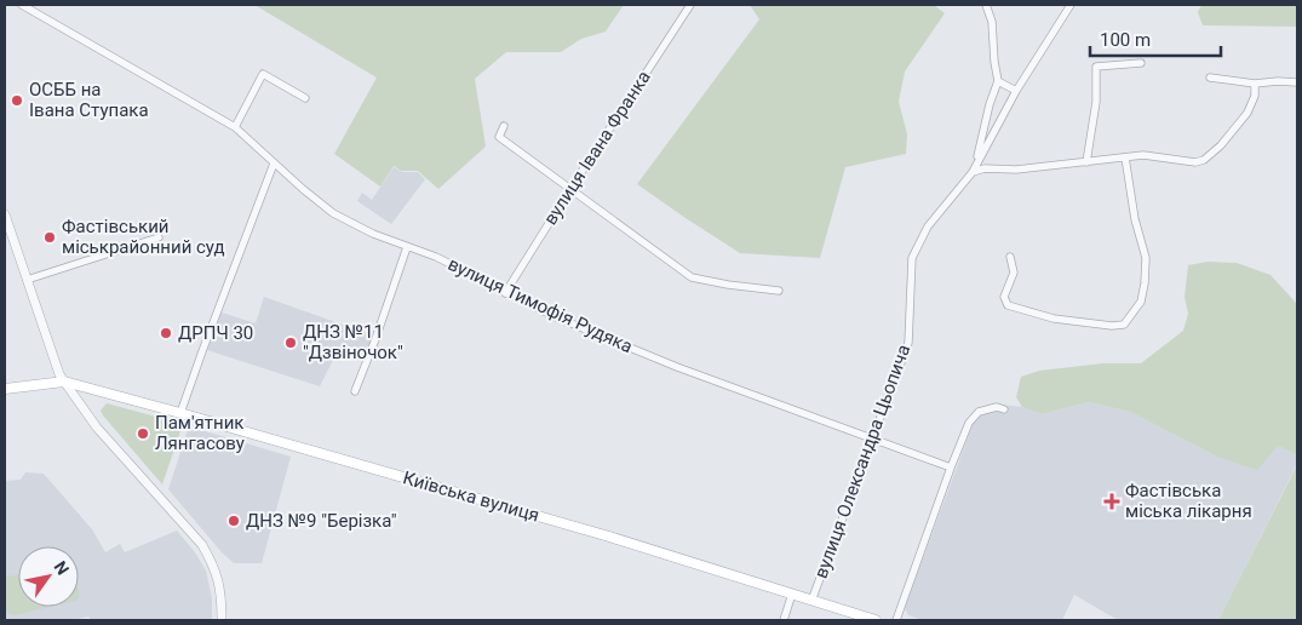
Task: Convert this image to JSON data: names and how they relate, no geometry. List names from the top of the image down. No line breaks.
{"streets":{"main road":["Київська вулиця"],"street":["вулиця Івана Франка","вулиця Тимофія Рудяка","вулиця Олександра Цьопича"]},"crossings":[["вулиця Івана Франка","вулиця Тимофія Рудяка"],["вулиця Тимофія Рудяка","вулиця Олександра Цьопича"],["вулиця Олександра Цьопича","Київська вулиця"]],"places":{"other":["ОСББ на Івана Ступака","Фастівський міськрайонний суд","ДРПЧ 30","ДНЗ №11 \"Дзвіночок\"","Пам'ятник Лянгасову","ДНЗ №9 \"Берізка\""],"health":["Фастівська міська лікарня"]},"scale_bar":"100 m","north":"top right"}
